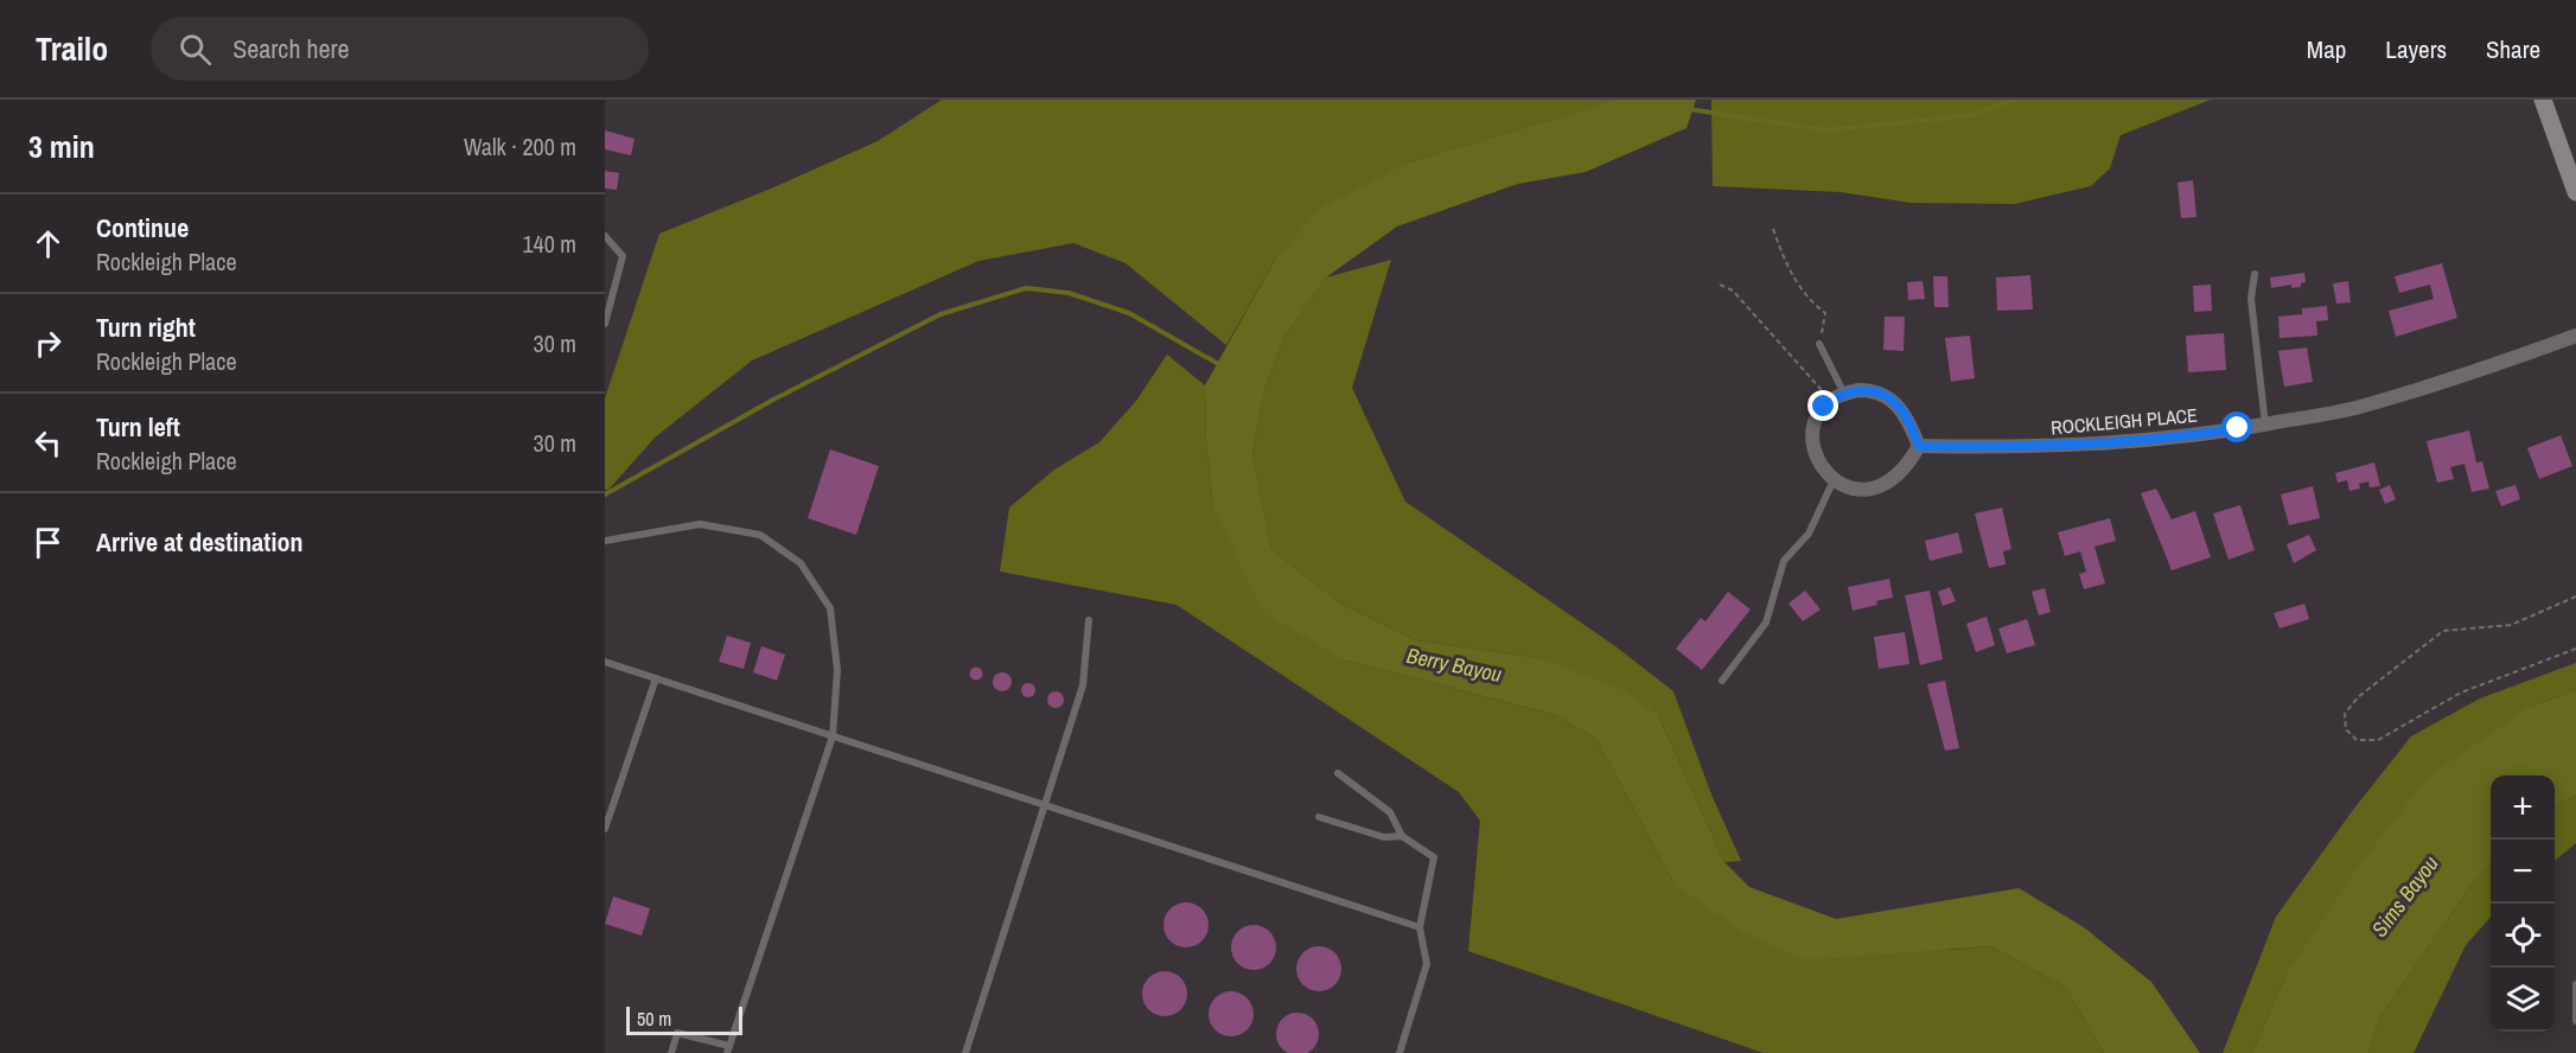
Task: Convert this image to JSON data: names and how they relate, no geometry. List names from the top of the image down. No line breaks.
{"streets":{"street":["ROCKLEIGH PLACE"]},"water":["Berry Bayou","Sims Bayou"],"scale_bar":"50 m","page":{"header":"Trailo","search":"Search here","nav":["Map","Layers","Share"],"heading":["3 min","Walk · 200 m"],"list":[["Continue","Rockleigh Place","140 m"],["Turn right","Rockleigh Place","30 m"],["Turn left","Rockleigh Place","30 m"],"Arrive at destination"],"map_buttons":["+","−"],"scale":"50 m"}}
